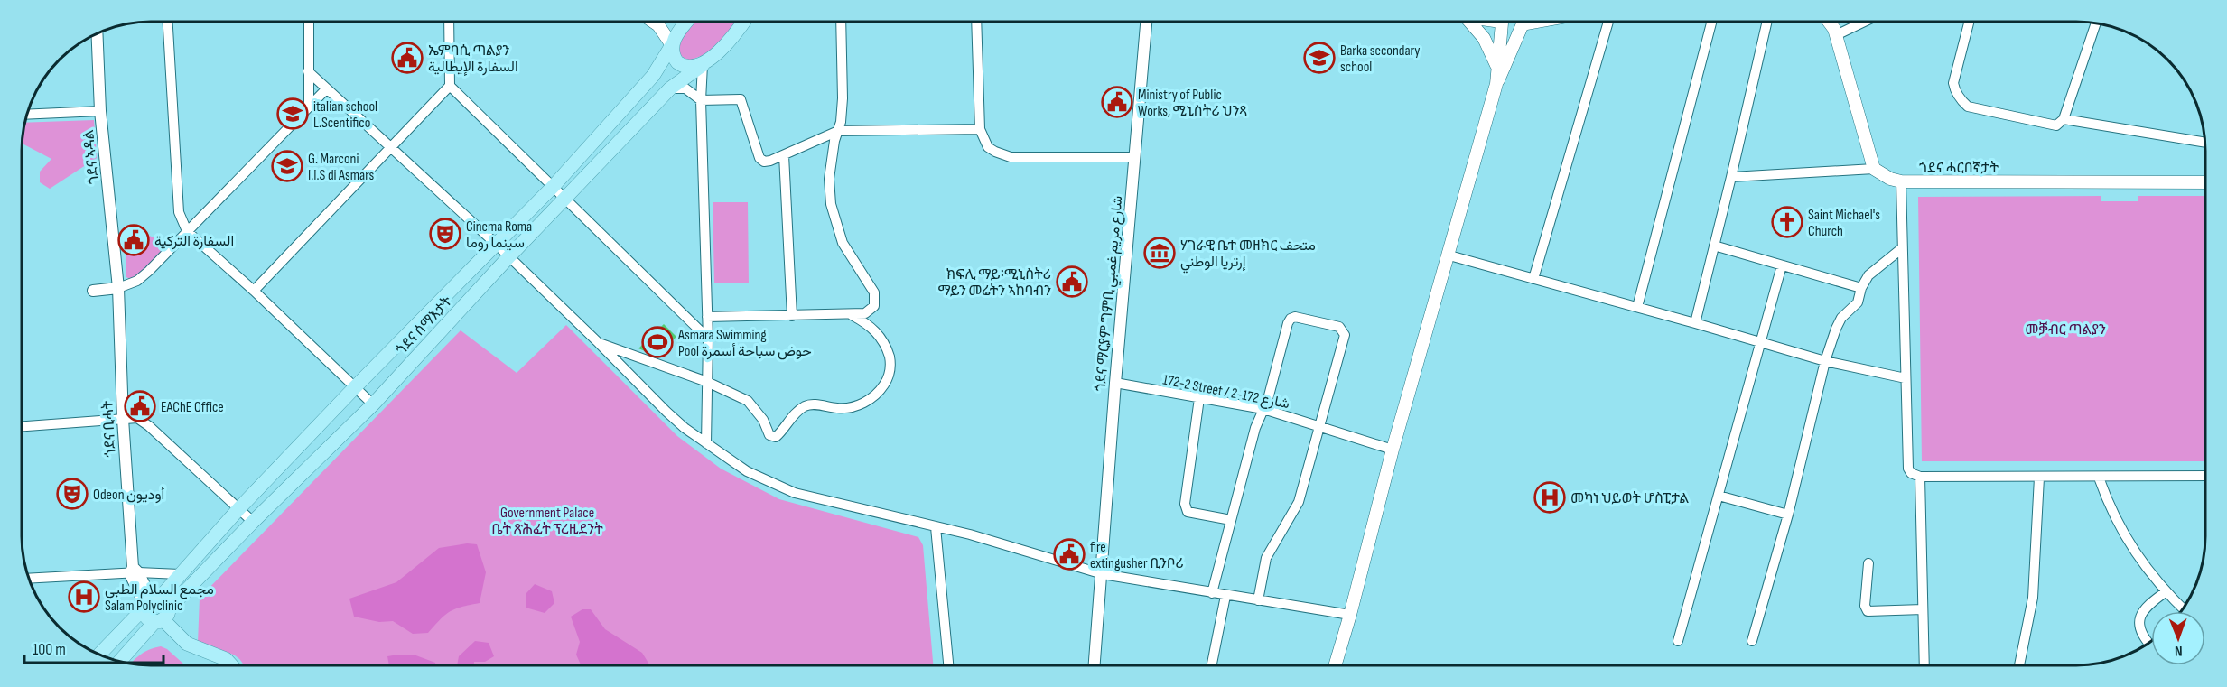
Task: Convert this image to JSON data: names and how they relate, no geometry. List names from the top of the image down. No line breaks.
{"streets":{"main road":["ጎደና ሓርበኛታት","ጎደና ሰማእታት"],"street":["ጎደና ኣዳል","ጎደና ማርያም ግምቢ شارع مريم غمبي","172-2 Street / شارع 172-2","ጎደና ቢሓት"]},"crossings":[["ጎደና ኣዳል","ጎደና ቢሓት"],["ጎደና ማርያም ግምቢ شارع مريم غمبي","172-2 Street / شارع 172-2"],["ጎደና ሰማእታት","ጎደና ቢሓት"]],"parks":["መቓብር ጣልያን","Government Palace ቤት ጽሕፈት ፕረዚደንት"],"places":{"public building":["ኤምባሲ ጣልያን السفارة الإيطالية","Ministry of Public Works, ሚኒስትሪ ህንጻ","السفارة التركية","ክፍሊ ማይ፡ሚኒስትሪ ማይን መሬትን ኣከባብን","EAChE Office","fire extingusher ቢንቦሪ"],"school or university":["Barka secondary school","italian school L.Scentifico","G. Marconi I.I.S di Asmars"],"church":["Saint Michael's Church"],"theatre":["Cinema Roma سينما روما","Odeon أوديون"],"museum":["ሃገራዊ ቤተ መዘክር متحف إرتريا الوطني"],"sports":["Asmara Swimming Pool حوض سباحة أسمرة"],"hospital":["መካነ ህይወት ሆስፒታል","مجمع السلام الطبي Salam Polyclinic"]},"scale_bar":"100 m","north":"bottom"}
